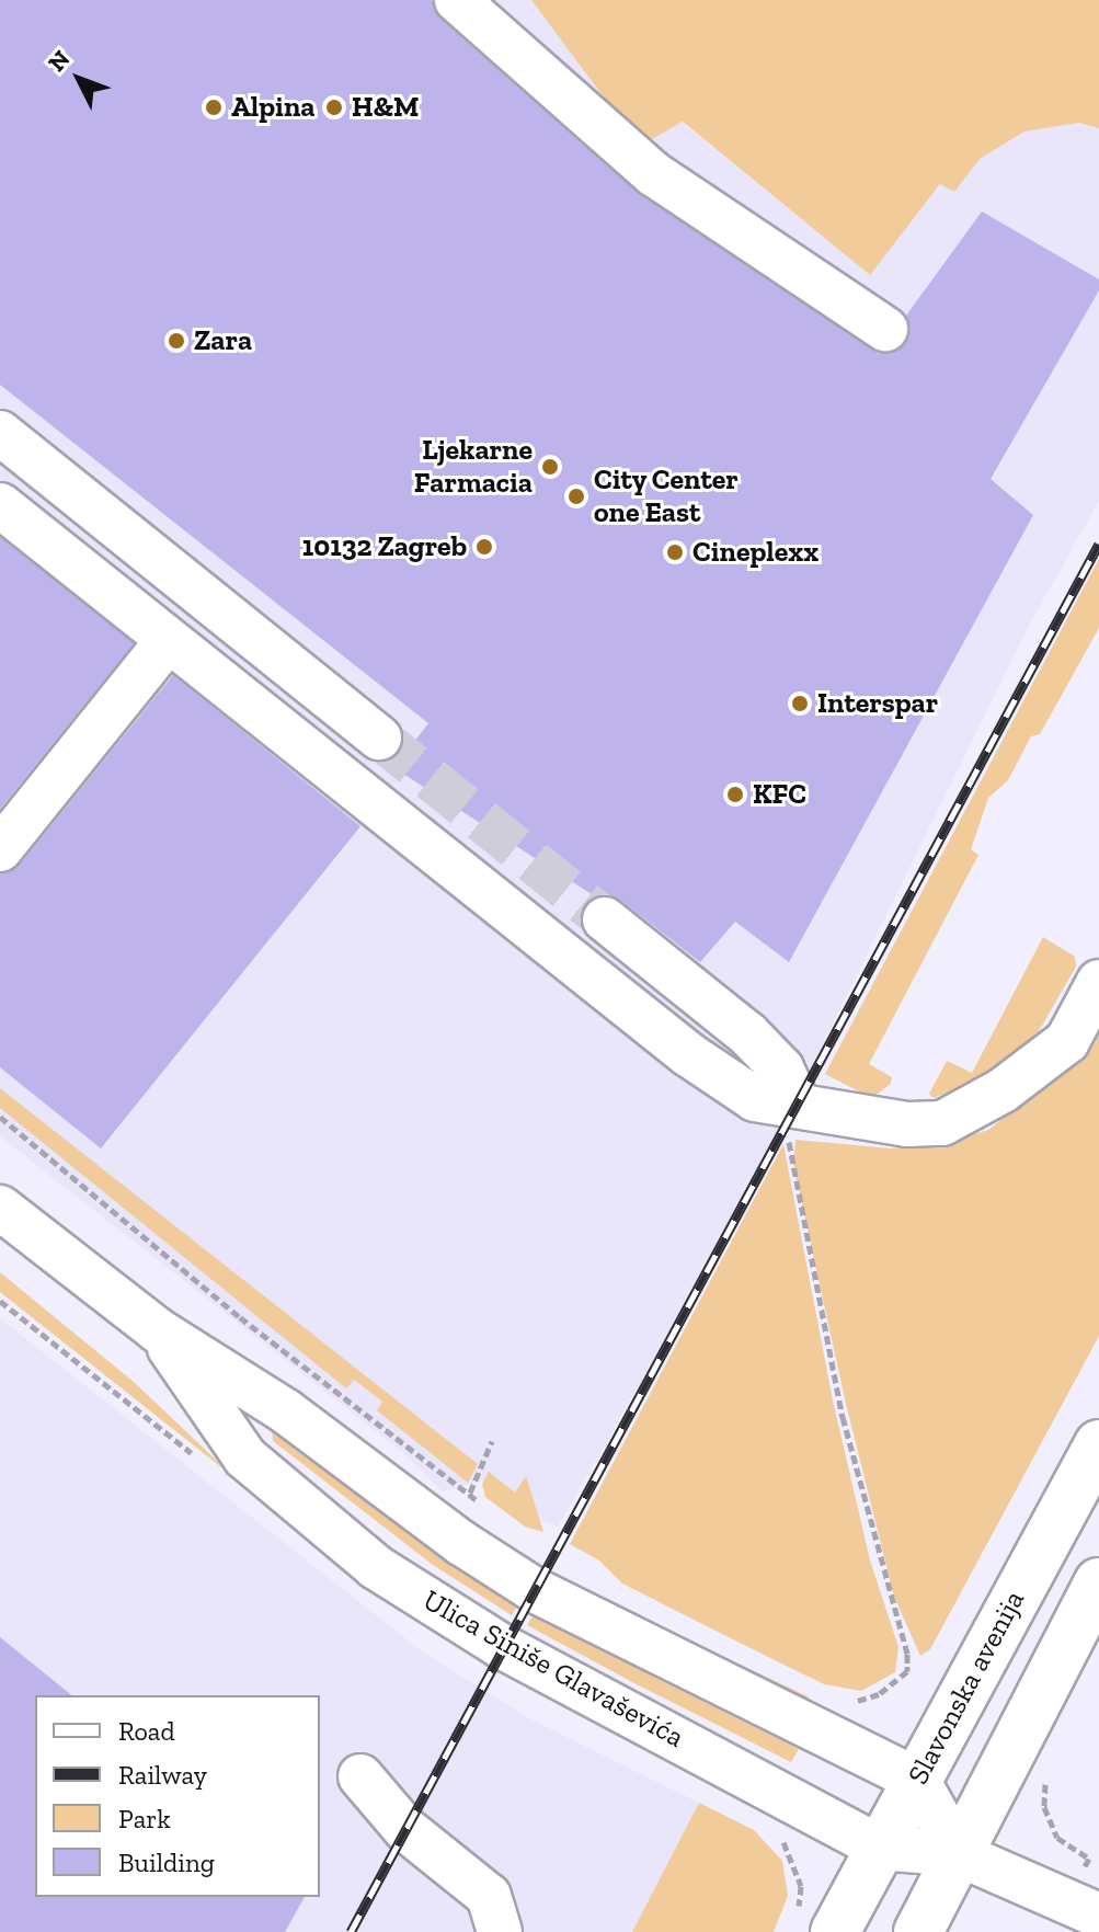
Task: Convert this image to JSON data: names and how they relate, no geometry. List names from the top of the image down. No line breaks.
{"streets":{"main road":["Slavonska avenija"],"street":["Ulica Siniše Glavaševića"]},"crossings":[["Ulica Siniše Glavaševića","Slavonska avenija"]],"places":["Alpina","H&M","Zara","Ljekarne Farmacia","City Center one East","10132 Zagreb","Cineplexx","Interspar","KFC"],"legend":["Road","Railway","Park","Building"],"north":"top left"}
